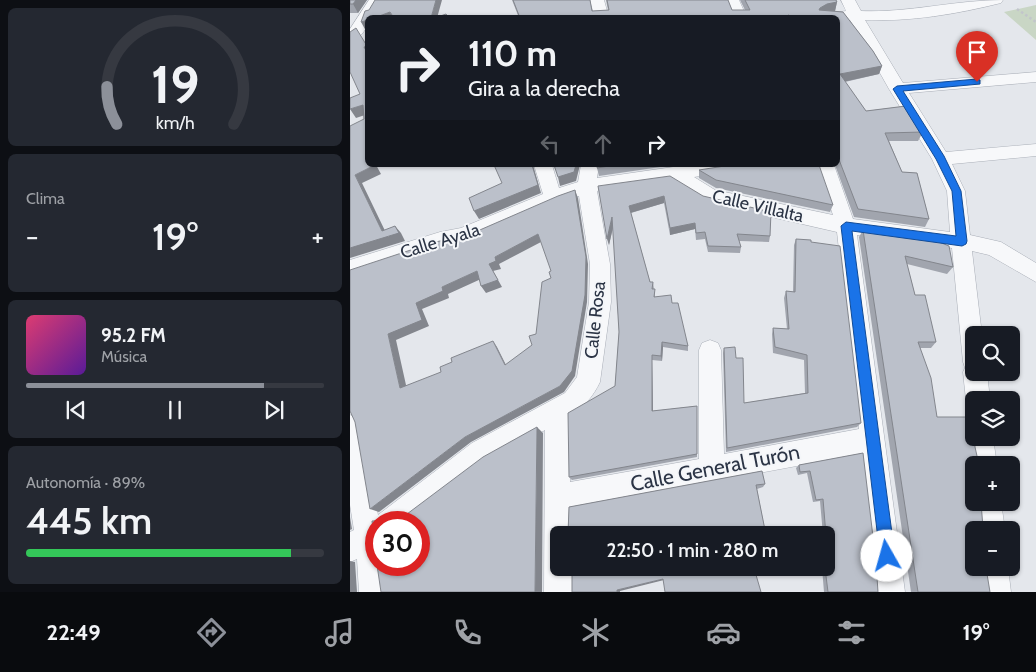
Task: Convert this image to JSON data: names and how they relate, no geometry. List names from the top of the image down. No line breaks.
{"streets":{"street":["Calle Villalta","Calle Ayala","Calle Rosa","Calle General Turón"]},"crossings":[["Calle Villalta","Calle Ayala"],["Calle Ayala","Calle Rosa"]],"page":{"turn":["110 m","Gira a la derecha"],"tile":["Clima",["Autonomía · 89%","445 km"]],"heat":["−","19°","+"],"song":["95.2 FM","Música"],"map_buttons":["+","−"],"limit":"30","trip":"22:50 · 1 min · 280 m","tabs":["22:49","19°"],"gauge":["19","km/h"]}}
